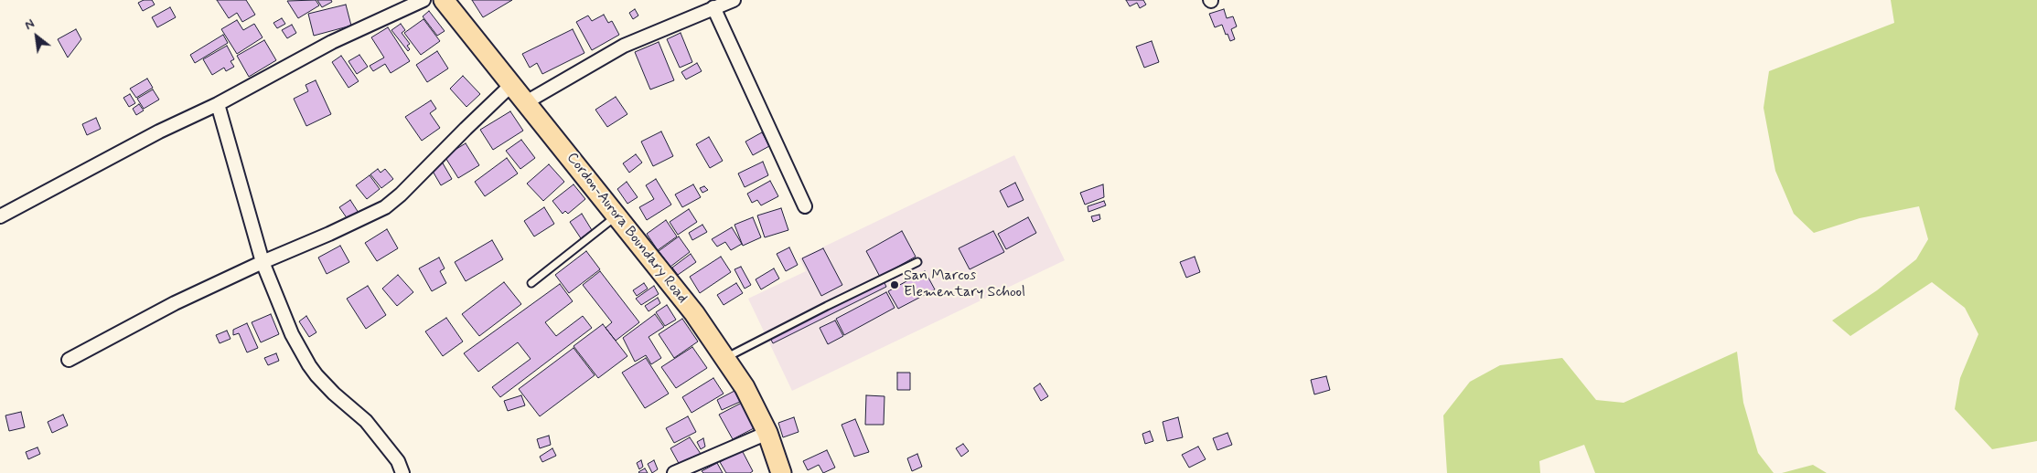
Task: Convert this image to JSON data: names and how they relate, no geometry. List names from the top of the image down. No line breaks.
{"streets":{"main road":["Cordon-Aurora Boundary Road"]},"places":["San Marcos Elementary School"],"north":"top left"}
